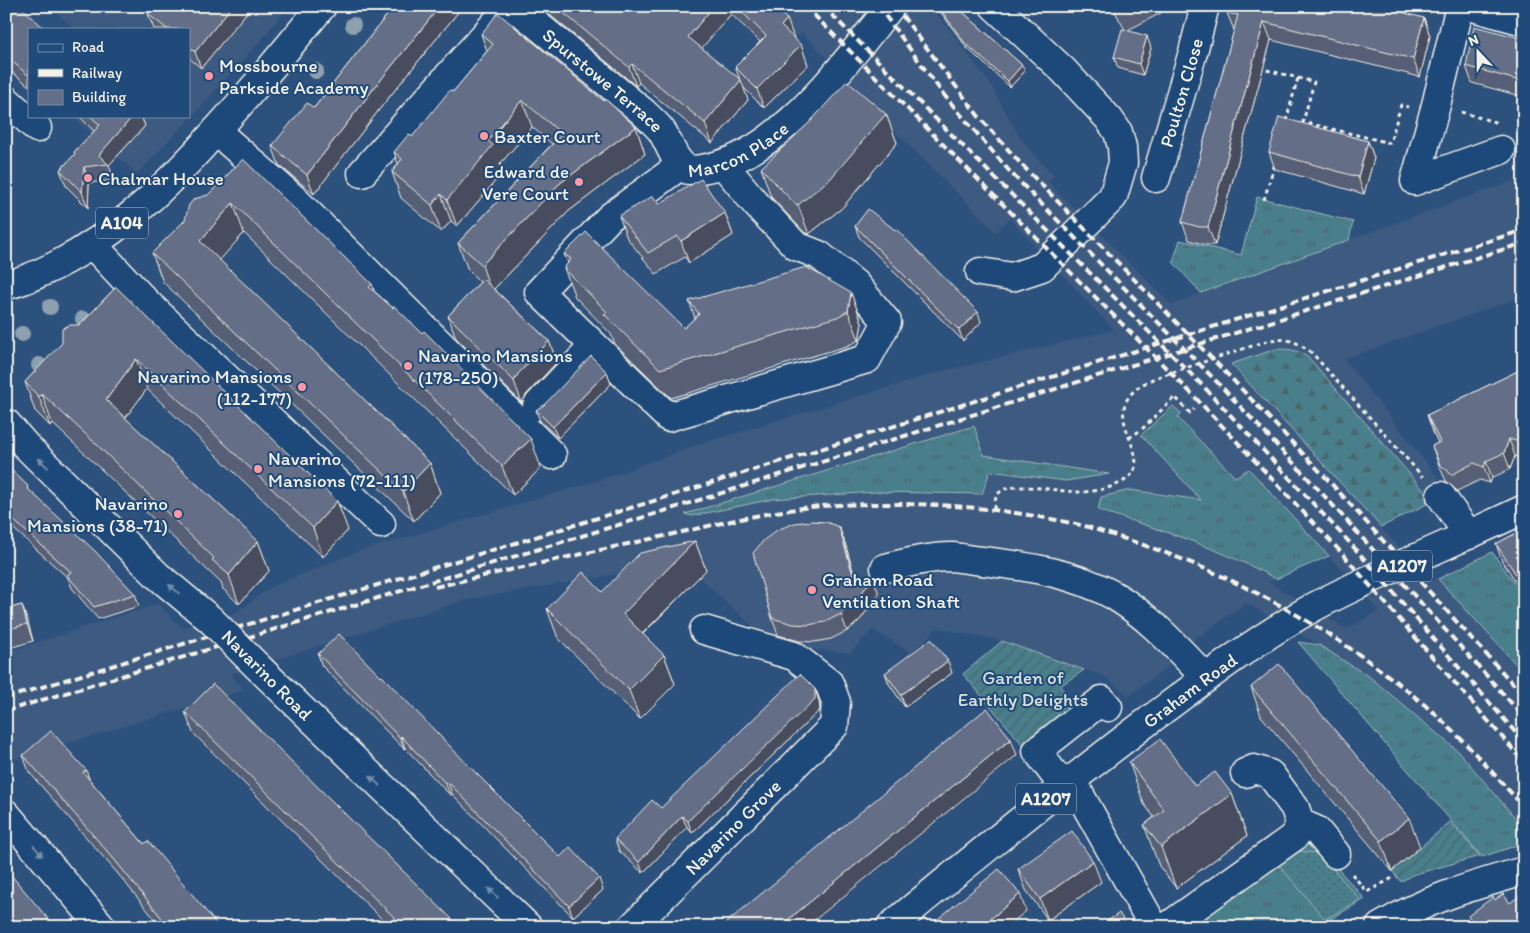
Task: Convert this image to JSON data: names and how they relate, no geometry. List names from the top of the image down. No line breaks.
{"streets":{"street":["Spurstowe Terrace","Poulton Close","Marcon Place","A104","A1207","Navarino Road","Graham Road","Navarino Grove"]},"crossings":[["Spurstowe Terrace","Marcon Place"]],"parks":["Garden of Earthly Delights"],"places":["Mossbourne Parkside Academy","Baxter Court","Chalmar House","Edward de Vere Court","Navarino Mansions (178-250)","Navarino Mansions (112-177)","Navarino Mansions (72-111)","Navarino Mansions (38-71)","Graham Road Ventilation Shaft"],"legend":["Road","Railway","Building"],"north":"top"}
